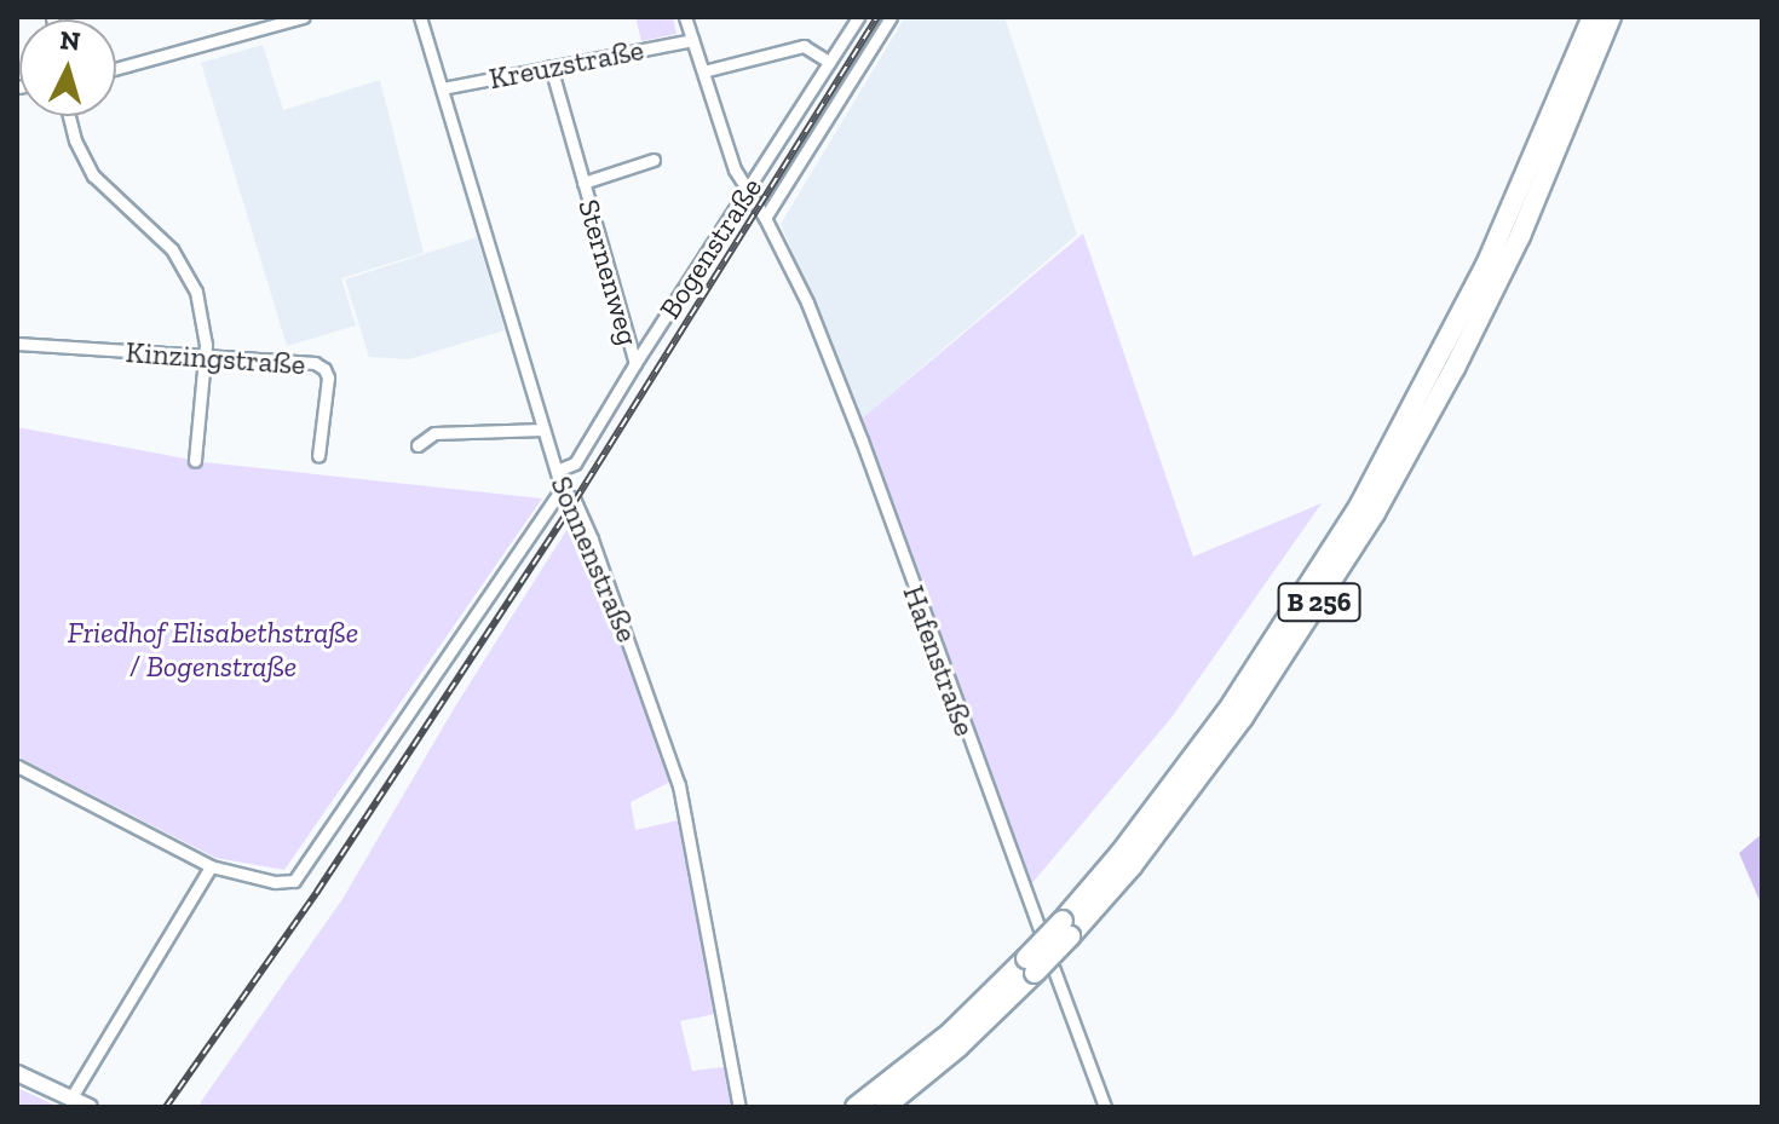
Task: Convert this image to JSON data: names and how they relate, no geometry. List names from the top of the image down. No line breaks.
{"streets":{"highway":["B 256"],"street":["Kreuzstraße","Bogenstraße","Sternenweg","Kinzingstraße","Sonnenstraße","Hafenstraße"]},"crossings":[["Kreuzstraße","Sternenweg"],["Kreuzstraße","Sonnenstraße"],["Kreuzstraße","Hafenstraße"],["Bogenstraße","Sternenweg"],["Bogenstraße","Sonnenstraße"],["Bogenstraße","Hafenstraße"]],"parks":["Friedhof Elisabethstraße / Bogenstraße"],"north":"top"}
